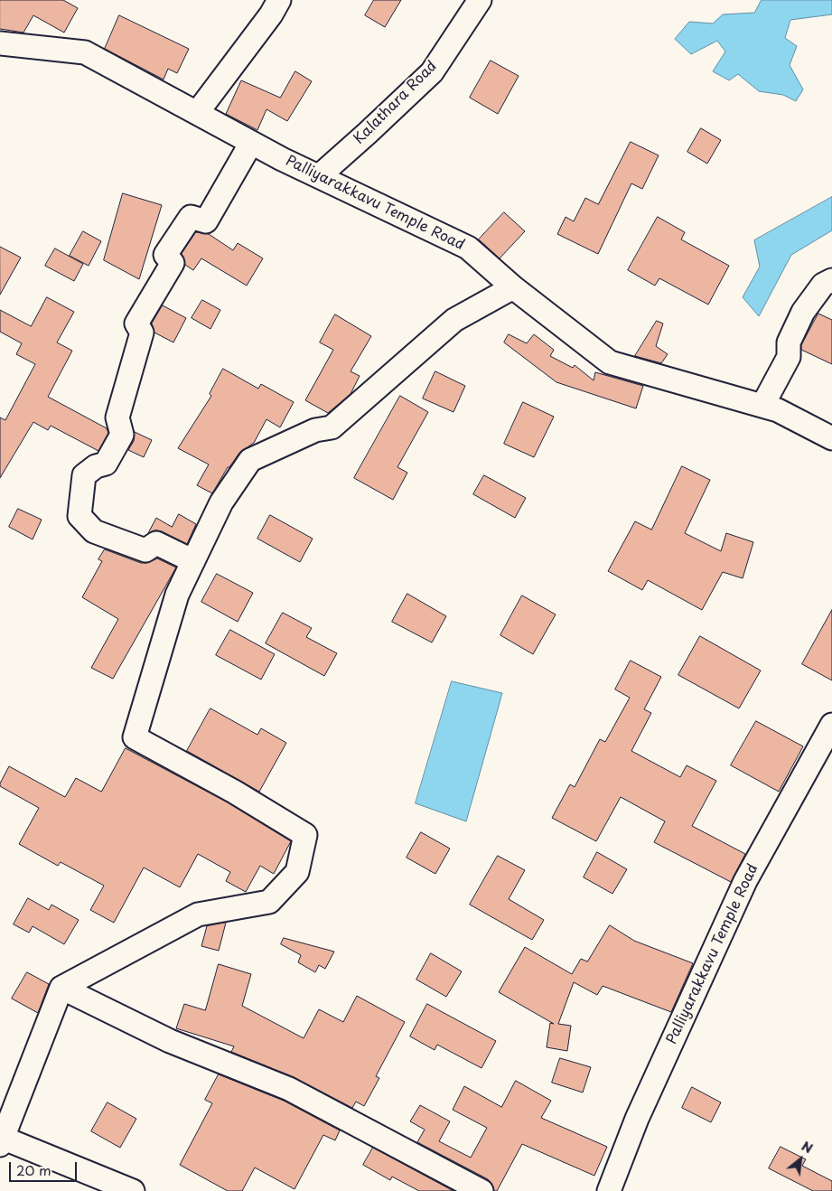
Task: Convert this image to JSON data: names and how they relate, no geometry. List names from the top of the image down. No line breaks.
{"streets":{"street":["Kalathara Road","Palliyarakkavu Temple Road"]},"crossings":[["Kalathara Road","Palliyarakkavu Temple Road"]],"scale_bar":"20 m","north":"top right"}
